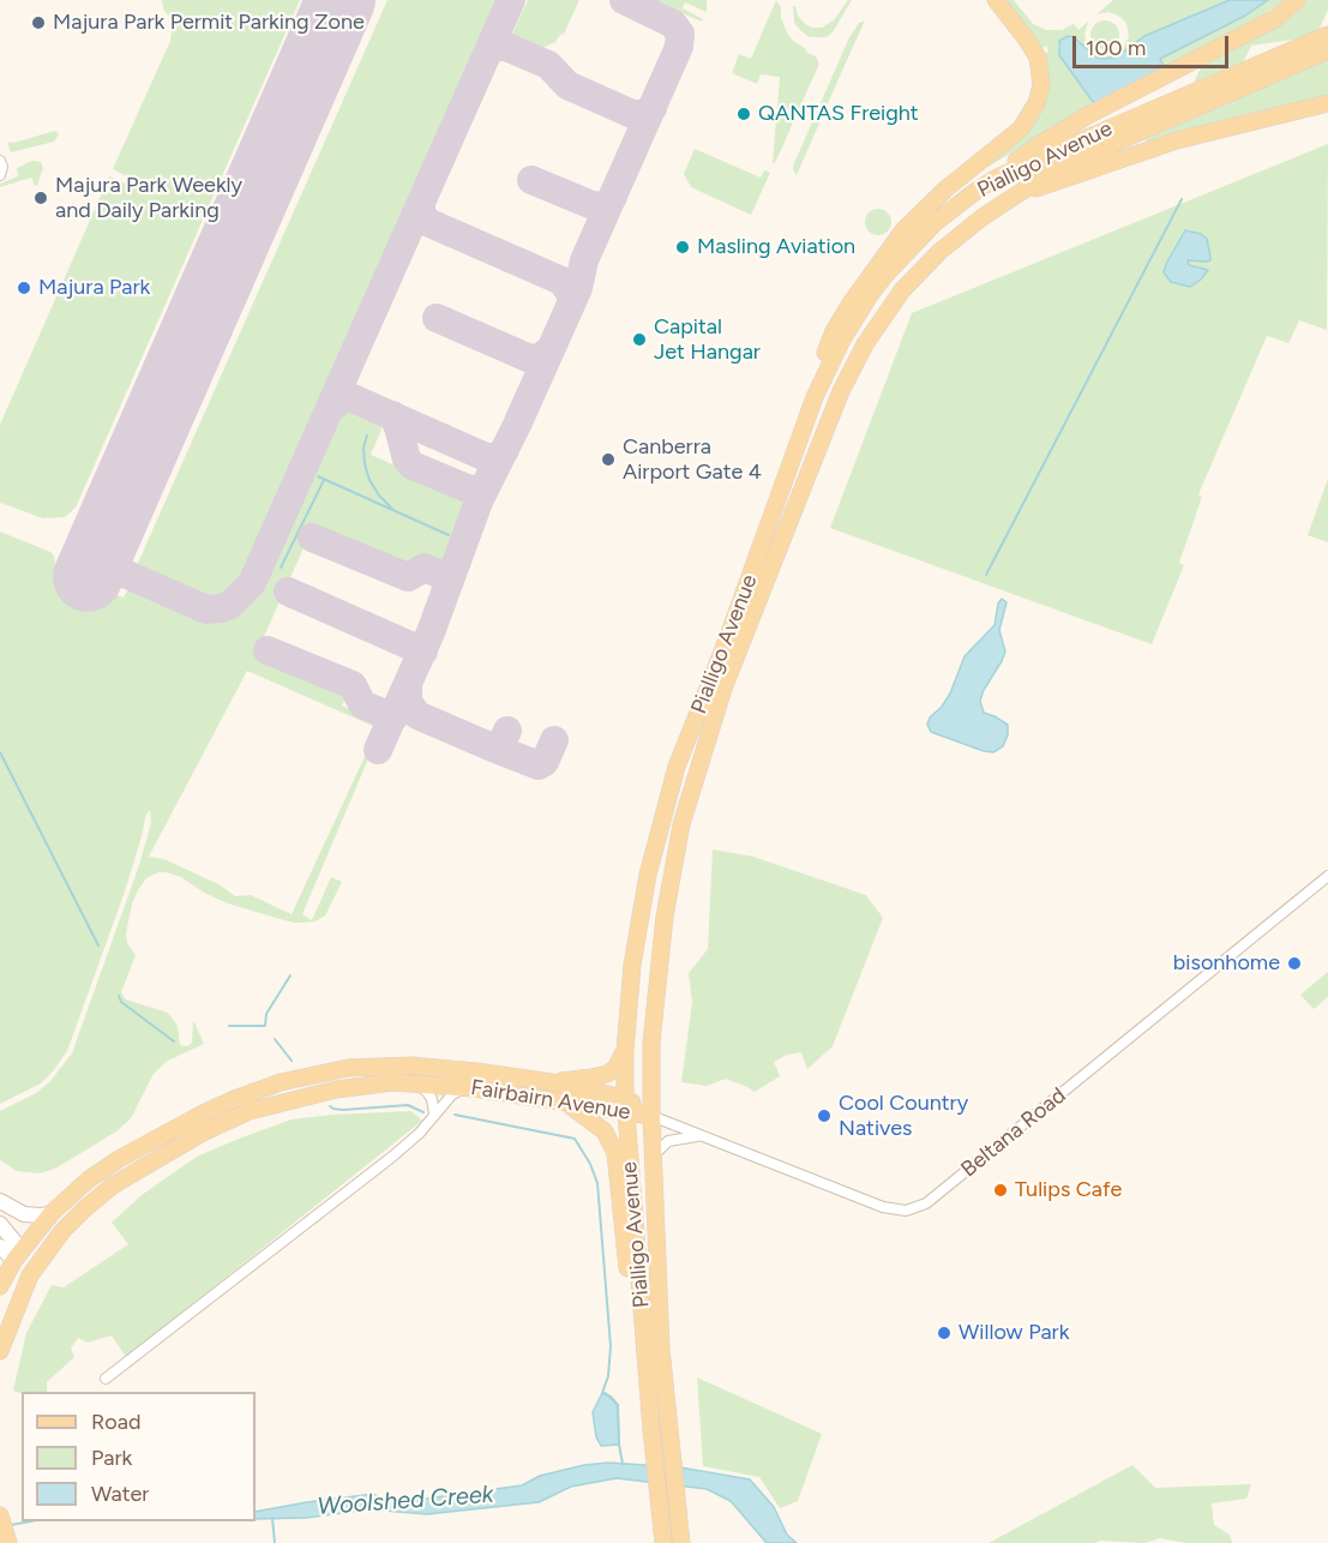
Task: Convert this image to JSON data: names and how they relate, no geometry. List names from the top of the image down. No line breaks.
{"streets":{"main road":["Pialligo Avenue","Fairbairn Avenue"],"street":["Beltana Road"]},"crossings":[["Pialligo Avenue","Fairbairn Avenue"],["Pialligo Avenue","Beltana Road"],["Fairbairn Avenue","Beltana Road"]],"water":["Woolshed Creek"],"places":["Majura Park Permit Parking Zone","QANTAS Freight","Majura Park Weekly and Daily Parking","Masling Aviation","Majura Park","Capital Jet Hangar","Canberra Airport Gate 4","bisonhome","Cool Country Natives","Tulips Cafe","Willow Park"],"legend":["Road","Park","Water"],"scale_bar":"100 m"}
